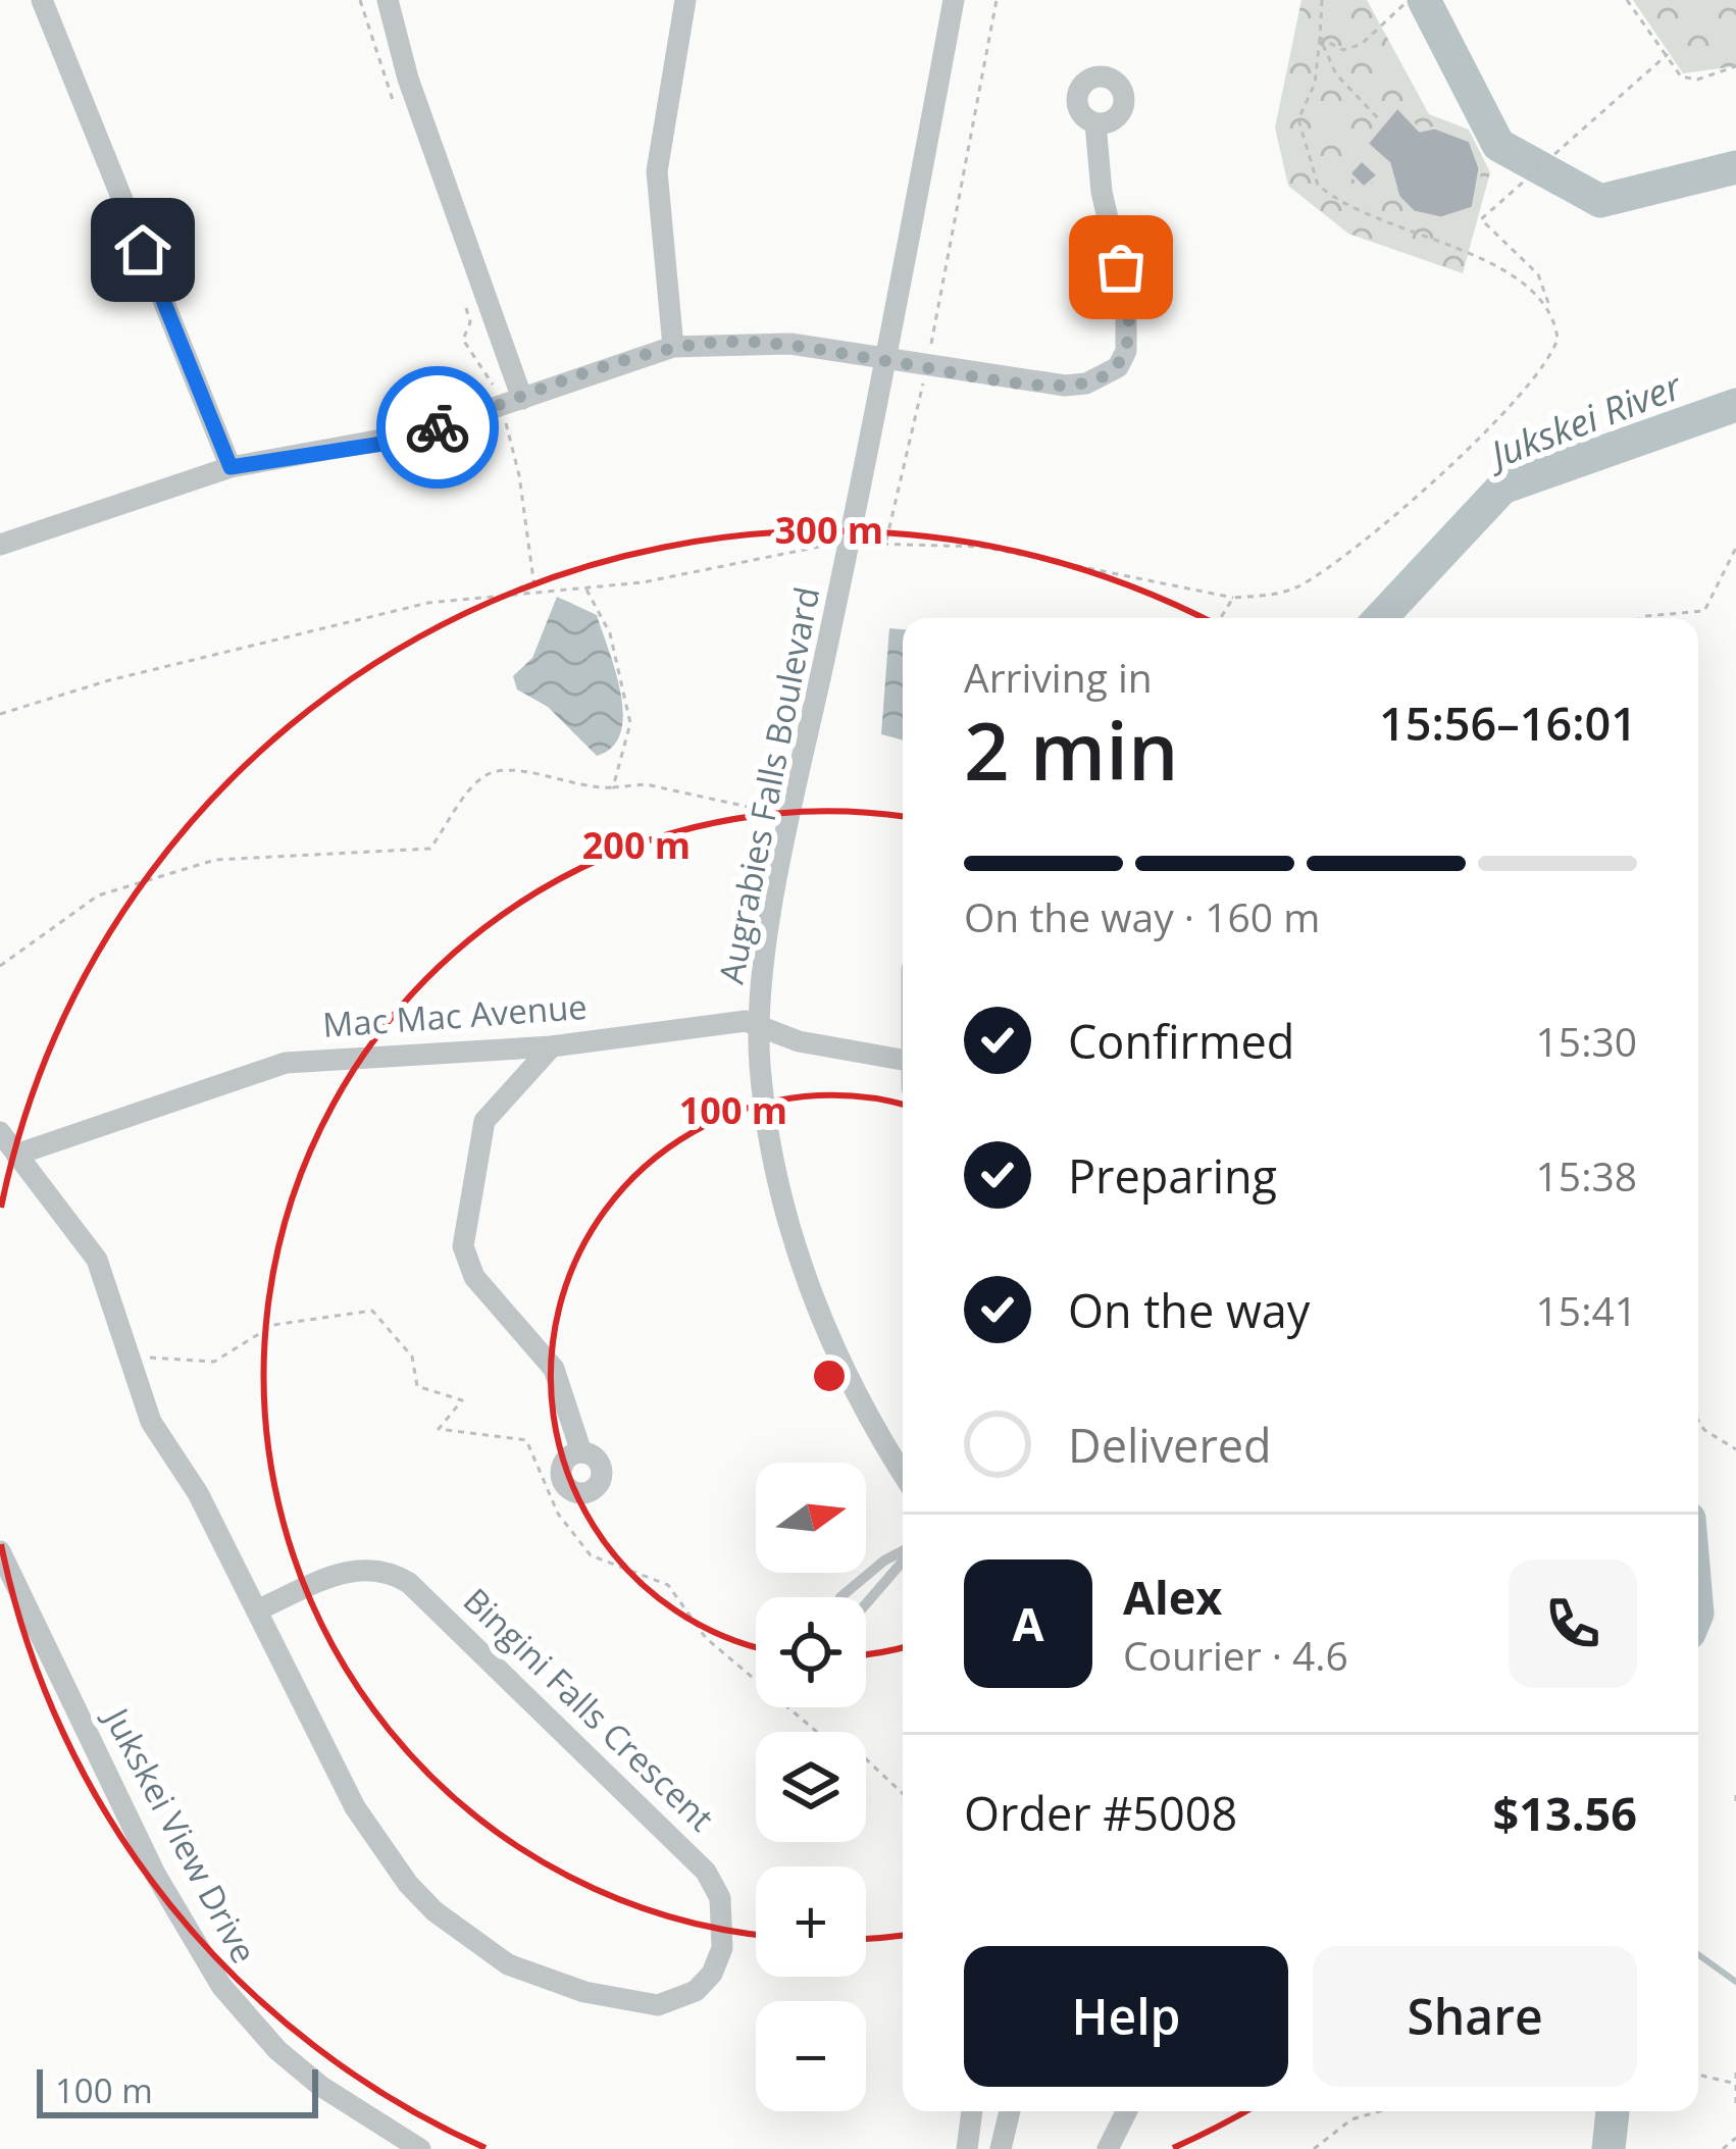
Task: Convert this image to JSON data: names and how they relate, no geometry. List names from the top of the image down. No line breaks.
{"streets":{"street":["Augrabies Falls Boulevard","Mac Mac Avenue","Bingini Falls Crescent","Jukskei View Drive"]},"crossings":[["Augrabies Falls Boulevard","Mac Mac Avenue"],["Mac Mac Avenue","Bingini Falls Crescent"]],"water":["Jukskei River"],"scale_bar":"100 m","north":"right","page":{"heading":["2 min","Arriving in","15:56–16:01"],"panel":["Alex","Courier · 4.6","Order #5008","$13.56"],"bar":"On the way · 160 m","list":[["Confirmed","15:30"],["Preparing","15:38"],["On the way","15:41"],"Delivered"],"map_buttons":["+","−"],"round":"A","buttons":["Help","Share"],"scale":"100 m"},"rings":["300 m","200 m","100 m"]}
